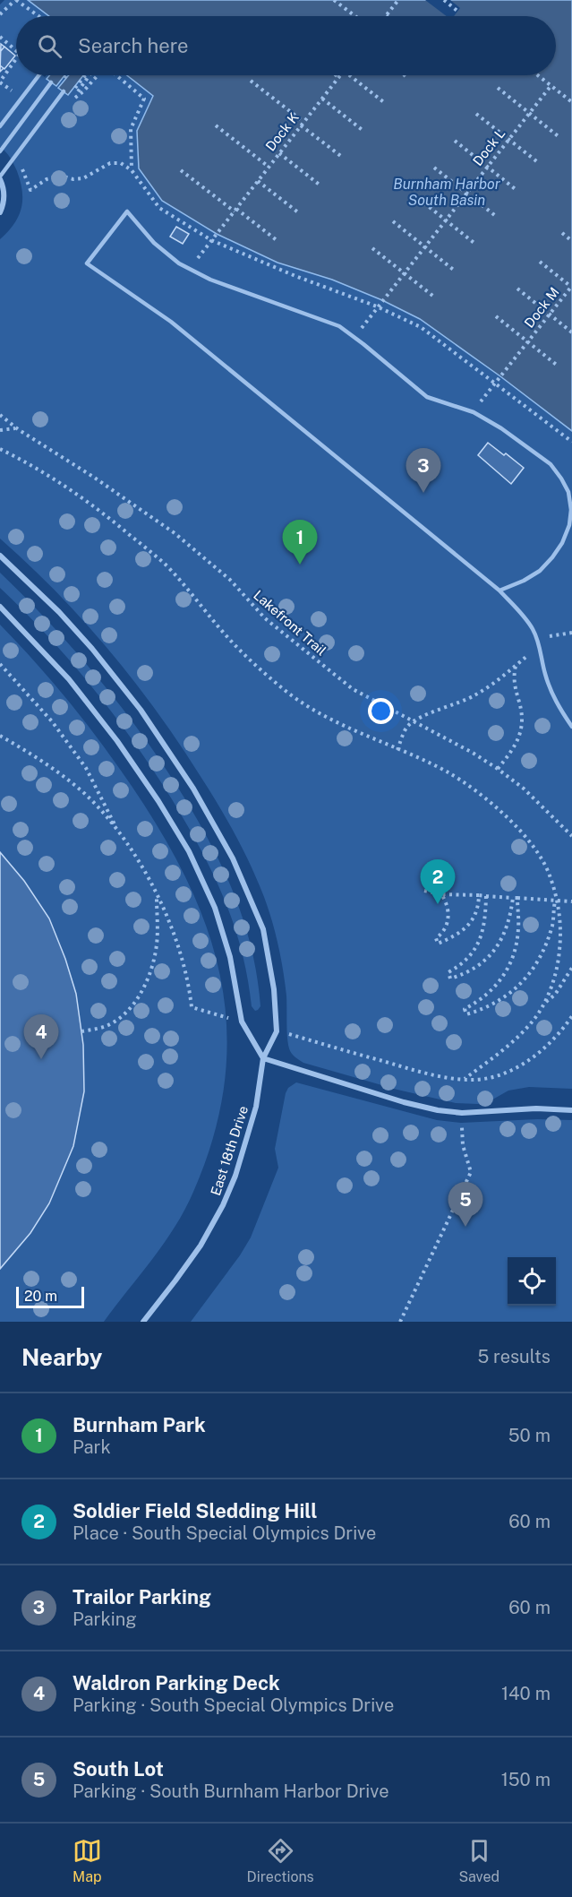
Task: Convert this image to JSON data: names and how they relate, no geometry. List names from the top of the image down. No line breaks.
{"streets":{"street":["East 18th Drive"],"path":["Dock K","Dock L","Dock M","Lakefront Trail"]},"water":["Burnham Harbor South Basin"],"scale_bar":"20 m","page":{"search":"Search here","pins":["3","1","2","4","5"],"scale":"20 m","heading":["Nearby","5 results"],"list":[{"mark":"1","name":"Burnham Park","note":"Park","value":"50 m"},{"mark":"2","name":"Soldier Field Sledding Hill","note":"Place · South Special Olympics Drive","value":"60 m"},{"mark":"3","name":"Trailor Parking","note":"Parking","value":"60 m"},{"mark":"4","name":"Waldron Parking Deck","note":"Parking · South Special Olympics Drive","value":"140 m"},{"mark":"5","name":"South Lot","note":"Parking · South Burnham Harbor Drive","value":"150 m"}],"nav":["Map","Directions","Saved"]}}
